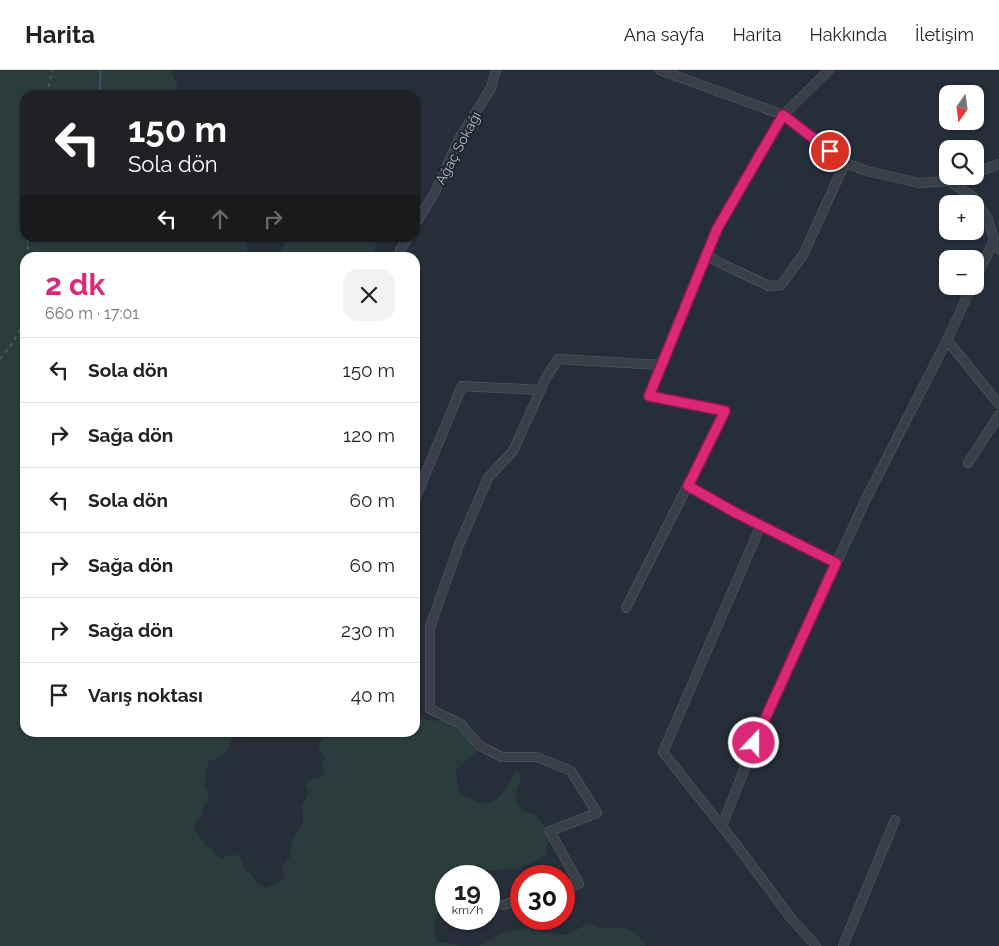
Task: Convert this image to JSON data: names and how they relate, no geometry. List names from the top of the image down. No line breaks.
{"streets":{"street":["Ağaç Sokağı"]},"north":"bottom","page":{"header":"Harita","nav":["Ana sayfa","Harita","Hakkında","İletişim"],"map_buttons":["+","−"],"turn":["150 m","Sola dön"],"heading":["2 dk","660 m · 17:01"],"list":[{"name":"Sola dön","value":"150 m"},{"name":"Sağa dön","value":"120 m"},{"name":"Sola dön","value":"60 m"},{"name":"Sağa dön","value":"60 m"},{"name":"Sağa dön","value":"230 m"},{"name":"Varış noktası","value":"40 m"}],"speed":"19 km/h","limit":"30"}}
